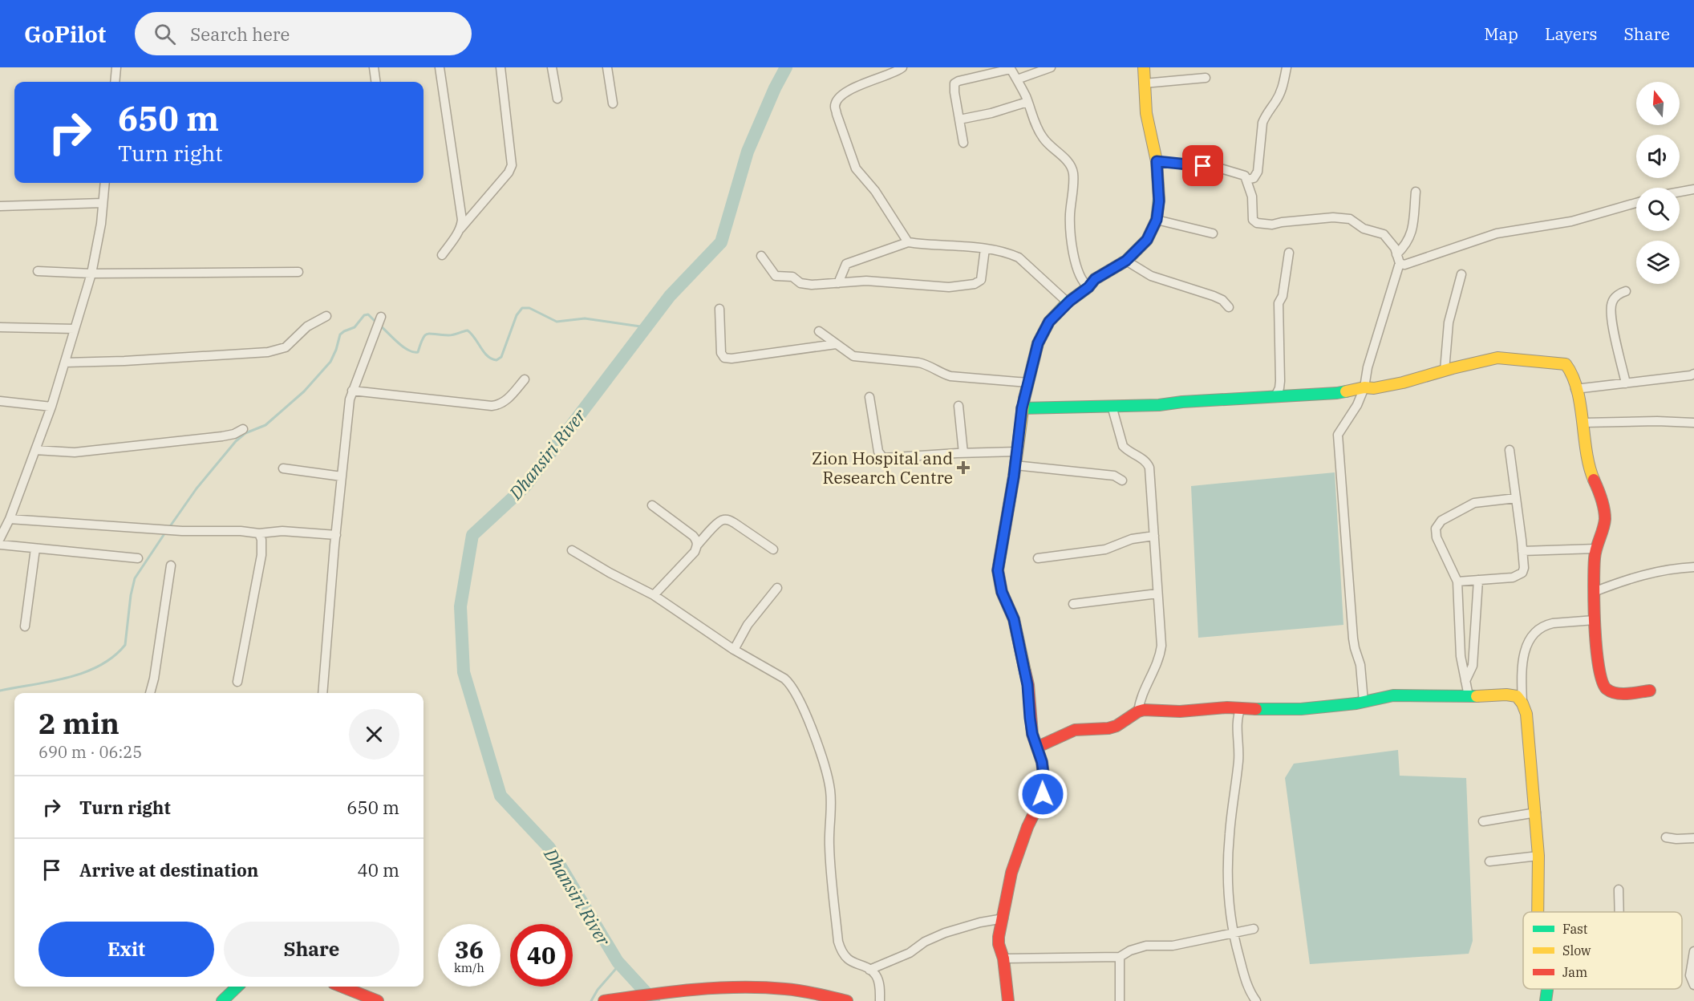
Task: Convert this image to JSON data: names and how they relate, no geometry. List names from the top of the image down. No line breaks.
{"water":["Dhansiri River"],"places":{"health":["Zion Hospital and Research Centre"]},"legend":["Fast","Slow","Jam"],"north":"top","page":{"header":"GoPilot","search":"Search here","nav":["Map","Layers","Share"],"turn":["650 m","Turn right"],"heading":["2 min","690 m · 06:25"],"list":[{"name":"Turn right","value":"650 m"},{"name":"Arrive at destination","value":"40 m"}],"buttons":["Exit","Share"],"speed":"36 km/h","limit":"40"}}
